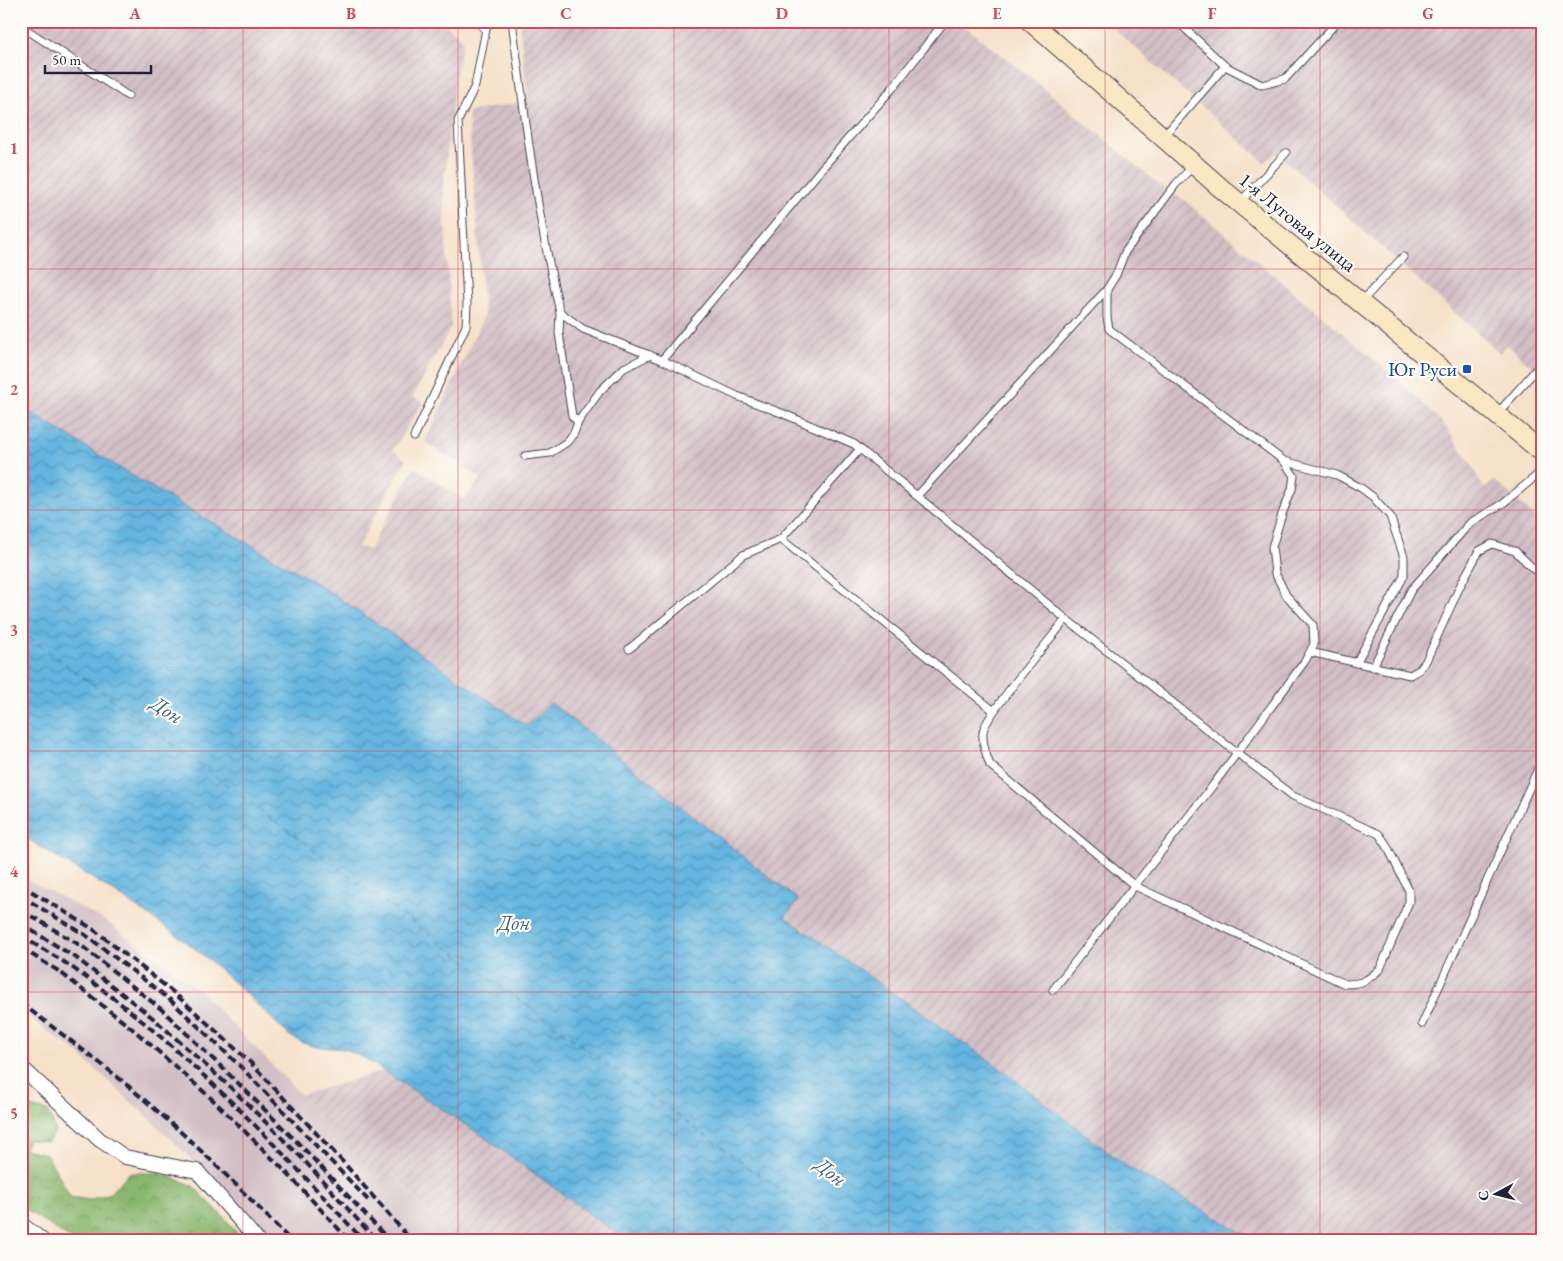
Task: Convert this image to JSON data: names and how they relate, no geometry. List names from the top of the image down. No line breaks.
{"streets":{"main road":["1-я Луговая улица"]},"water":["Дон"],"places":{"transit":["Юг Руси"]},"scale_bar":"50 m","north":"left","grid":{"columns":["A","B","C","D","E","F","G"],"rows":["1","2","3","4","5"]}}
